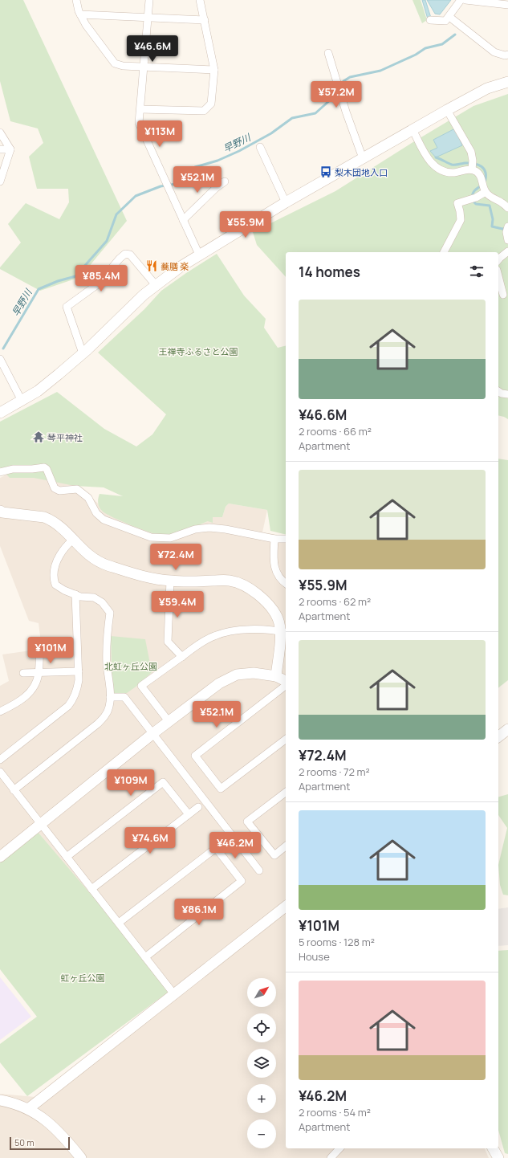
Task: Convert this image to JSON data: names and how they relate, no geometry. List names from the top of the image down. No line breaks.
{"water":["早野川"],"parks":["王禅寺ふるさと公園","北虹ヶ丘公園","虹ヶ丘公園"],"places":{"bus stop":["梨木団地入口"],"restaurant":["蕎膳 楽"],"temple":["琴平神社"]},"scale_bar":"50 m","north":"top right","page":{"price":["¥46.6M","¥57.2M","¥113M","¥52.1M","¥55.9M","¥85.4M","¥72.4M","¥59.4M","¥101M","¥52.1M","¥109M","¥74.6M","¥46.2M","¥86.1M"],"heading":"14 homes","list":[{"name":"¥46.6M","note":"2 rooms · 66 m² · Apartment"},{"name":"¥55.9M","note":"2 rooms · 62 m² · Apartment"},{"name":"¥72.4M","note":"2 rooms · 72 m² · Apartment"},{"name":"¥101M","note":"5 rooms · 128 m² · House"},{"name":"¥46.2M","note":"2 rooms · 54 m² · Apartment"}],"map_buttons":["+","−"],"scale":"50 m"}}
